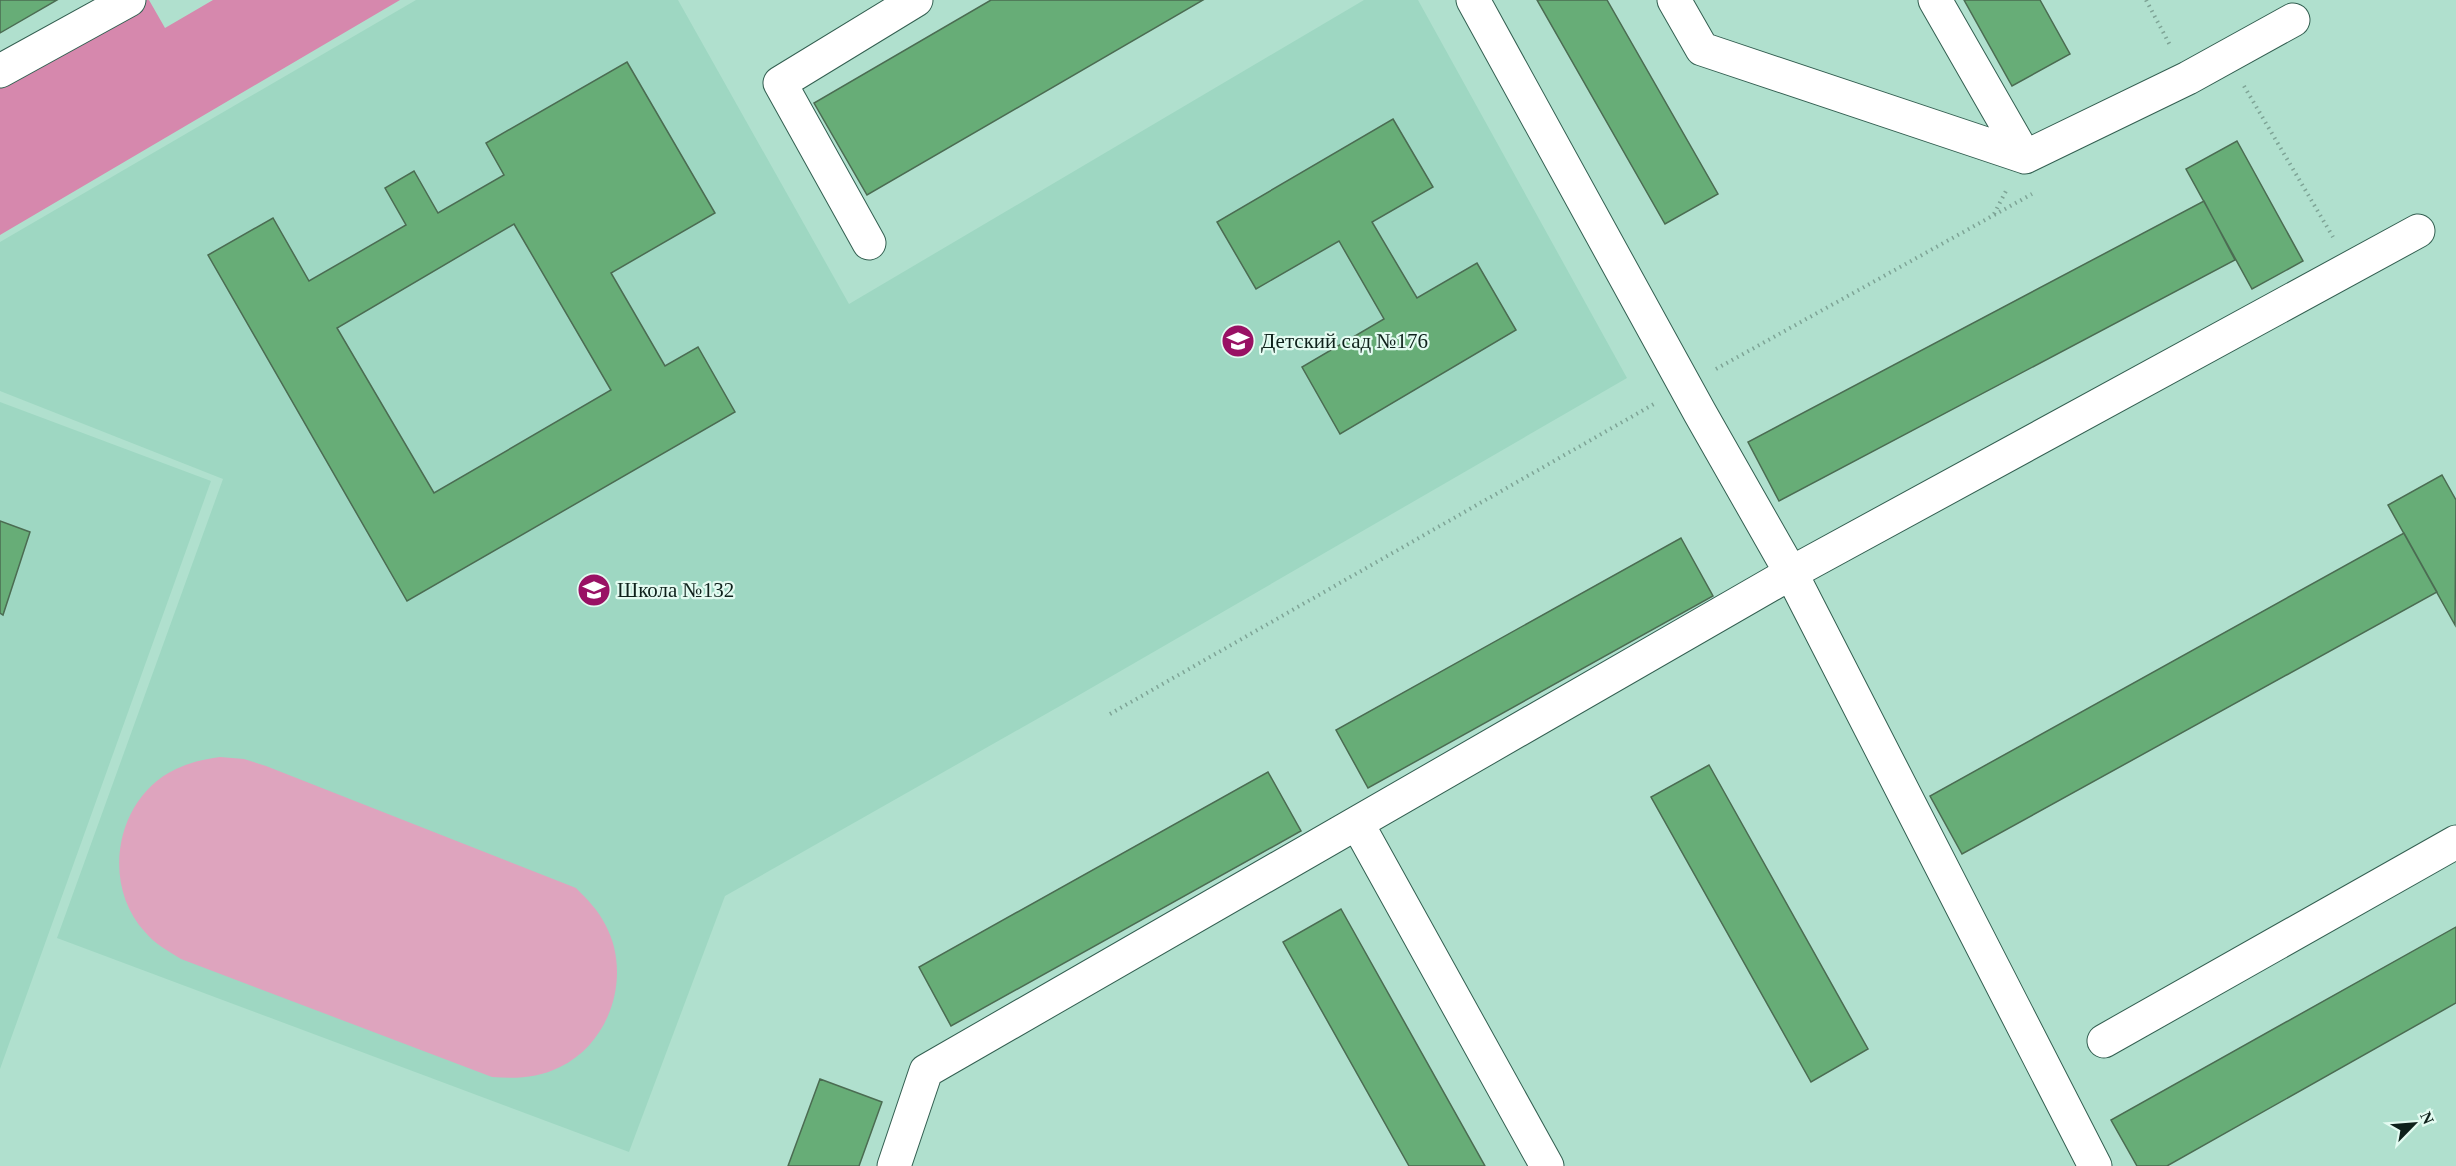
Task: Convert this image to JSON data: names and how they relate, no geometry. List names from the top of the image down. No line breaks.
{"places":{"school or university":["Детский сад №176","Школа №132"]},"north":"top right"}
